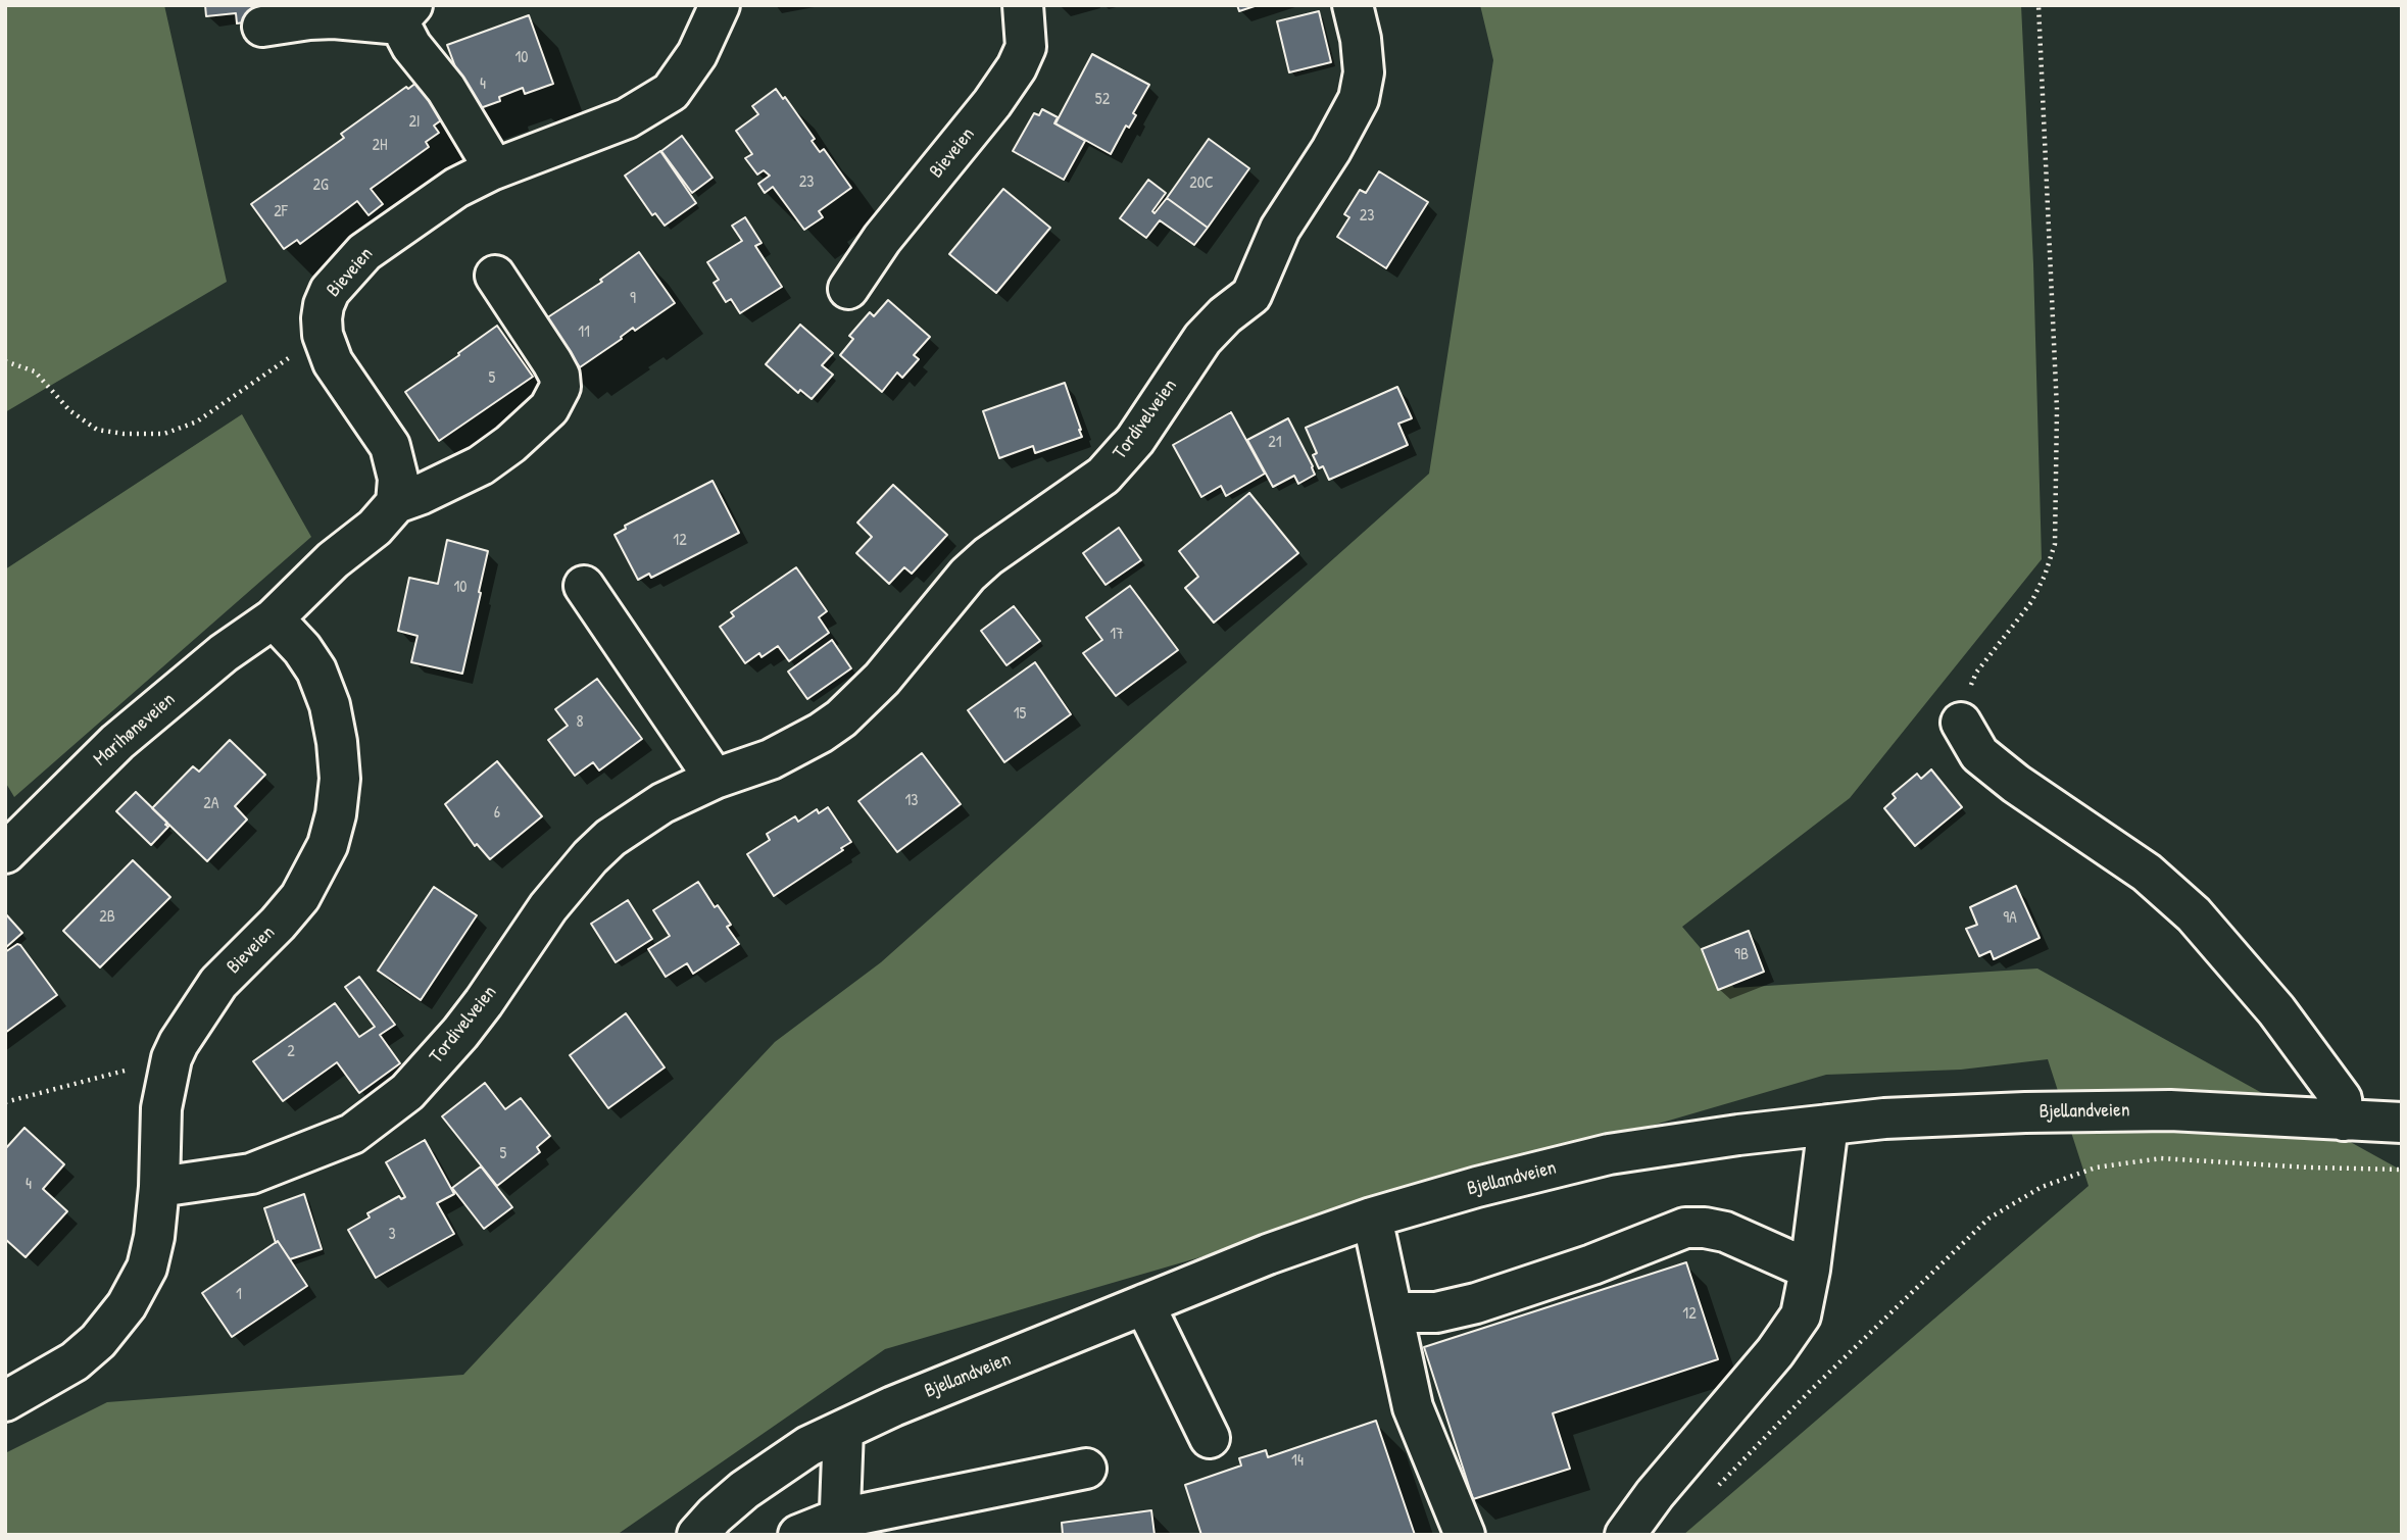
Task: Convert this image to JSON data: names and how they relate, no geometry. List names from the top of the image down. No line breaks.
{"streets":{"street":["Bieveien","Tordivelveien","Marihøneveien","Bjellandveien"]},"crossings":[["Bieveien","Tordivelveien"],["Bieveien","Marihøneveien"]],"house_numbers":["10","4","52","2I","2H","23","20C","2G","2F","23","9","11","5","21","12","10","17","15","8","13","2A","6","2B","9A","9B","2","5","4","3","1","12","14"]}
